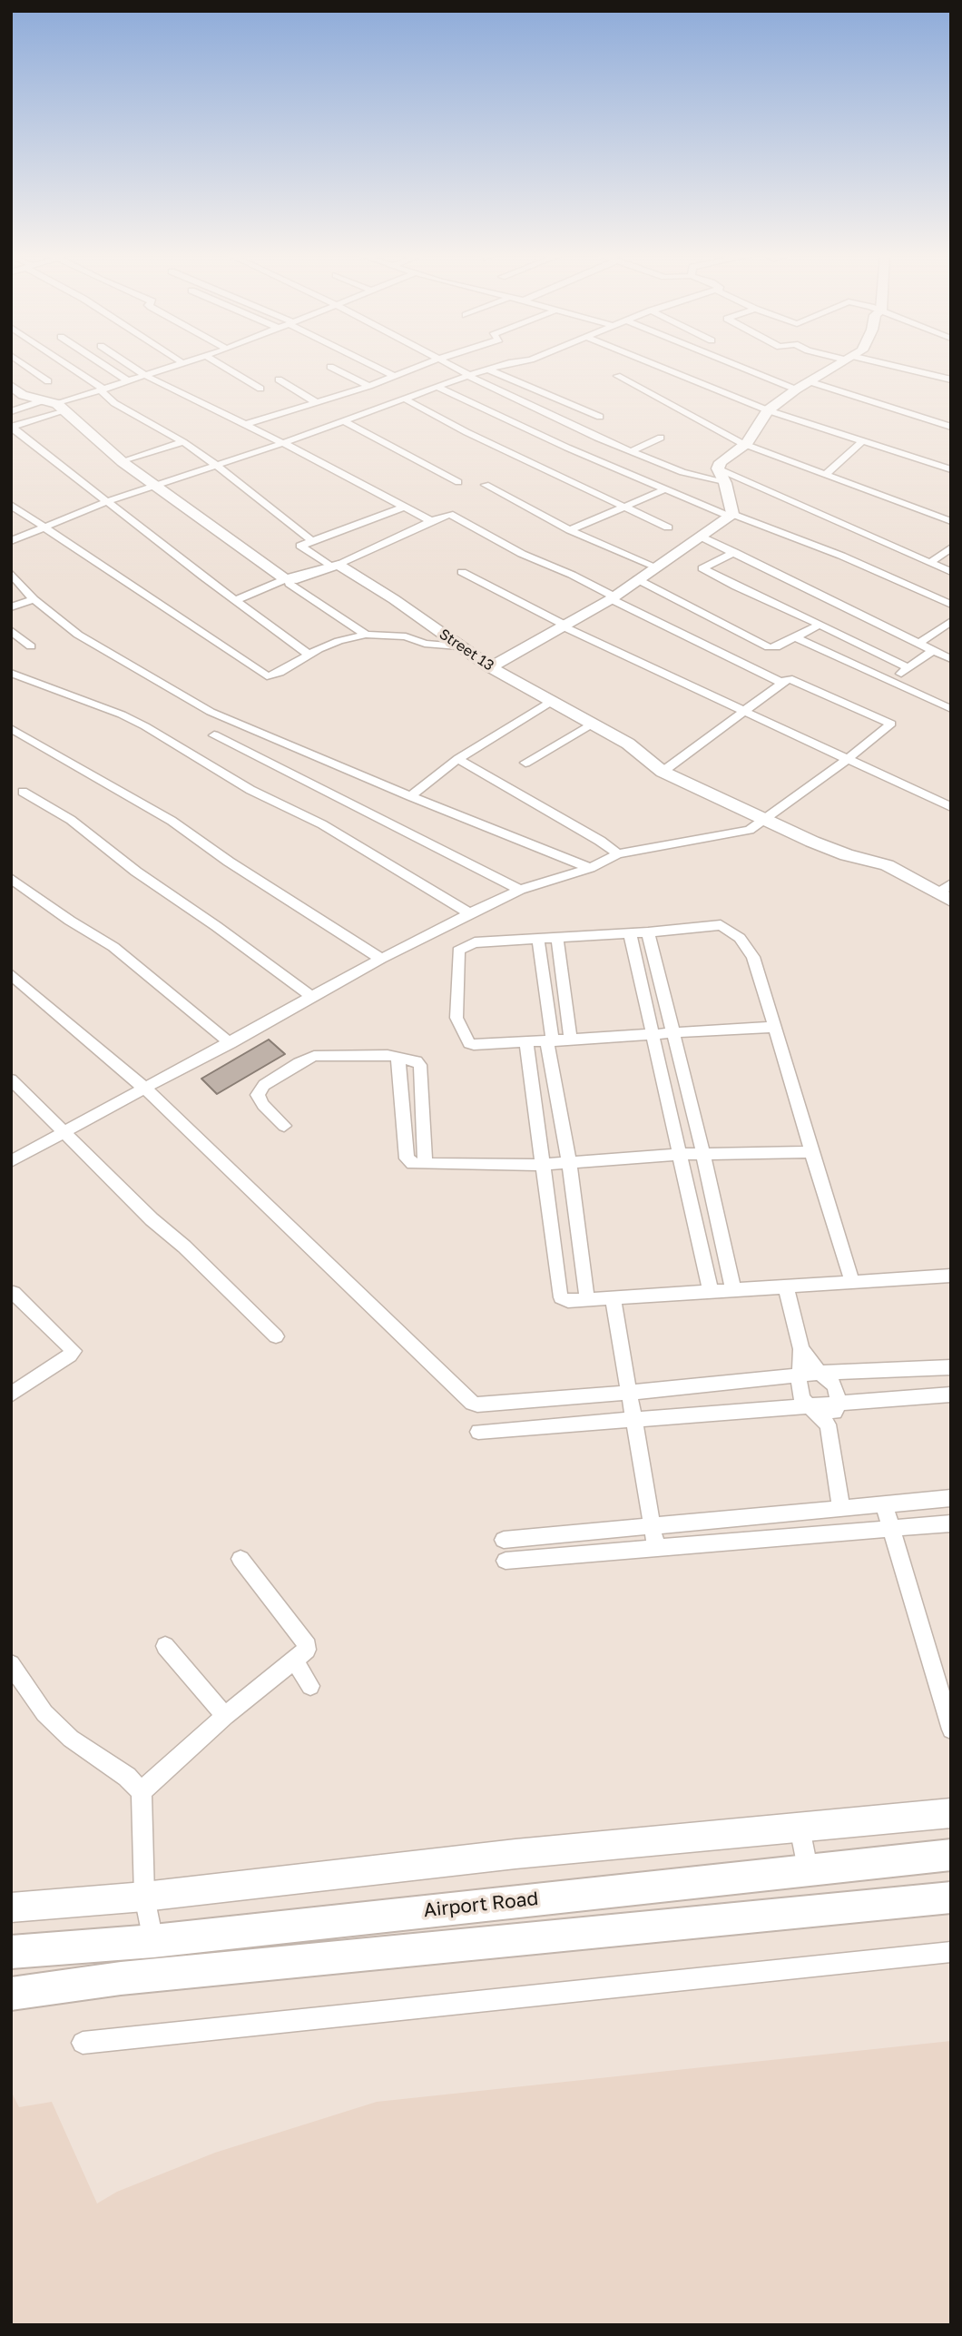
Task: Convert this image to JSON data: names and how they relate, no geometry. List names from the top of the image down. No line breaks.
{"streets":{"main road":["Airport Road"],"street":["Street 13"]}}
